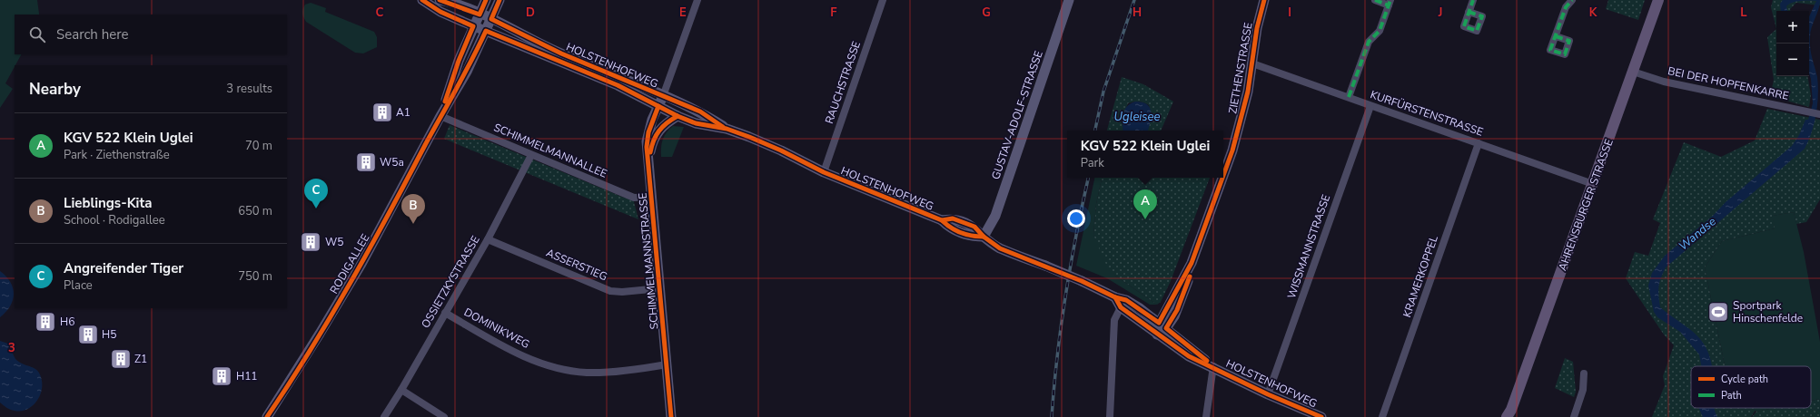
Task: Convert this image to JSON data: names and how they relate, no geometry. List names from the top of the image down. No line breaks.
{"streets":{"main road":["HOLSTENHOFWEG","ZIETHENSTRASSE","GUSTAV-ADOLF-STRASSE","AHRENSBURGER STRASSE","SCHIMMELMANNSTRASSE","RODIGALLEE"],"street":["RAUCHSTRASSE","BEI DER HOPFENKARRE","KURFÜRSTENSTRASSE","SCHIMMELMANNALLEE","WISSMANNSTRASSE","ASSERSTIEG","KRAMERKOPPEL","OSSIETZKYSTRASSE","DOMINIKWEG"]},"crossings":[["HOLSTENHOFWEG","ZIETHENSTRASSE"],["HOLSTENHOFWEG","RAUCHSTRASSE"],["HOLSTENHOFWEG","GUSTAV-ADOLF-STRASSE"],["HOLSTENHOFWEG","WISSMANNSTRASSE"],["HOLSTENHOFWEG","SCHIMMELMANNSTRASSE"],["HOLSTENHOFWEG","RODIGALLEE"],["ZIETHENSTRASSE","KURFÜRSTENSTRASSE"],["BEI DER HOPFENKARRE","AHRENSBURGER STRASSE"],["KURFÜRSTENSTRASSE","AHRENSBURGER STRASSE"],["KURFÜRSTENSTRASSE","WISSMANNSTRASSE"],["KURFÜRSTENSTRASSE","KRAMERKOPPEL"],["SCHIMMELMANNALLEE","SCHIMMELMANNSTRASSE"],["SCHIMMELMANNALLEE","RODIGALLEE"],["SCHIMMELMANNALLEE","OSSIETZKYSTRASSE"],["SCHIMMELMANNSTRASSE","ASSERSTIEG"],["SCHIMMELMANNSTRASSE","DOMINIKWEG"],["ASSERSTIEG","OSSIETZKYSTRASSE"],["OSSIETZKYSTRASSE","DOMINIKWEG"]],"water":["Ugleisee","Wandse"],"places":{"building":["A1","W5a","W5","H6","H5","Z1","H11"],"sports":["Sportpark Hinschenfelde"]},"legend":["Cycle path","Path"],"page":{"map_buttons":["+","−"],"search":"Search here","heading":["Nearby","3 results"],"list":[{"mark":"A","name":"KGV 522 Klein Uglei","note":"Park · Ziethenstraße","value":"70 m"},{"mark":"B","name":"Lieblings-Kita","note":"School · Rodigallee","value":"650 m"},{"mark":"C","name":"Angreifender Tiger","note":"Place","value":"750 m"}],"popup":["KGV 522 Klein Uglei","Park"],"pins":["C","A","B"]},"grid":{"columns":["C","D","E","F","G","H","I","J","K","L"],"rows":["3"]}}
